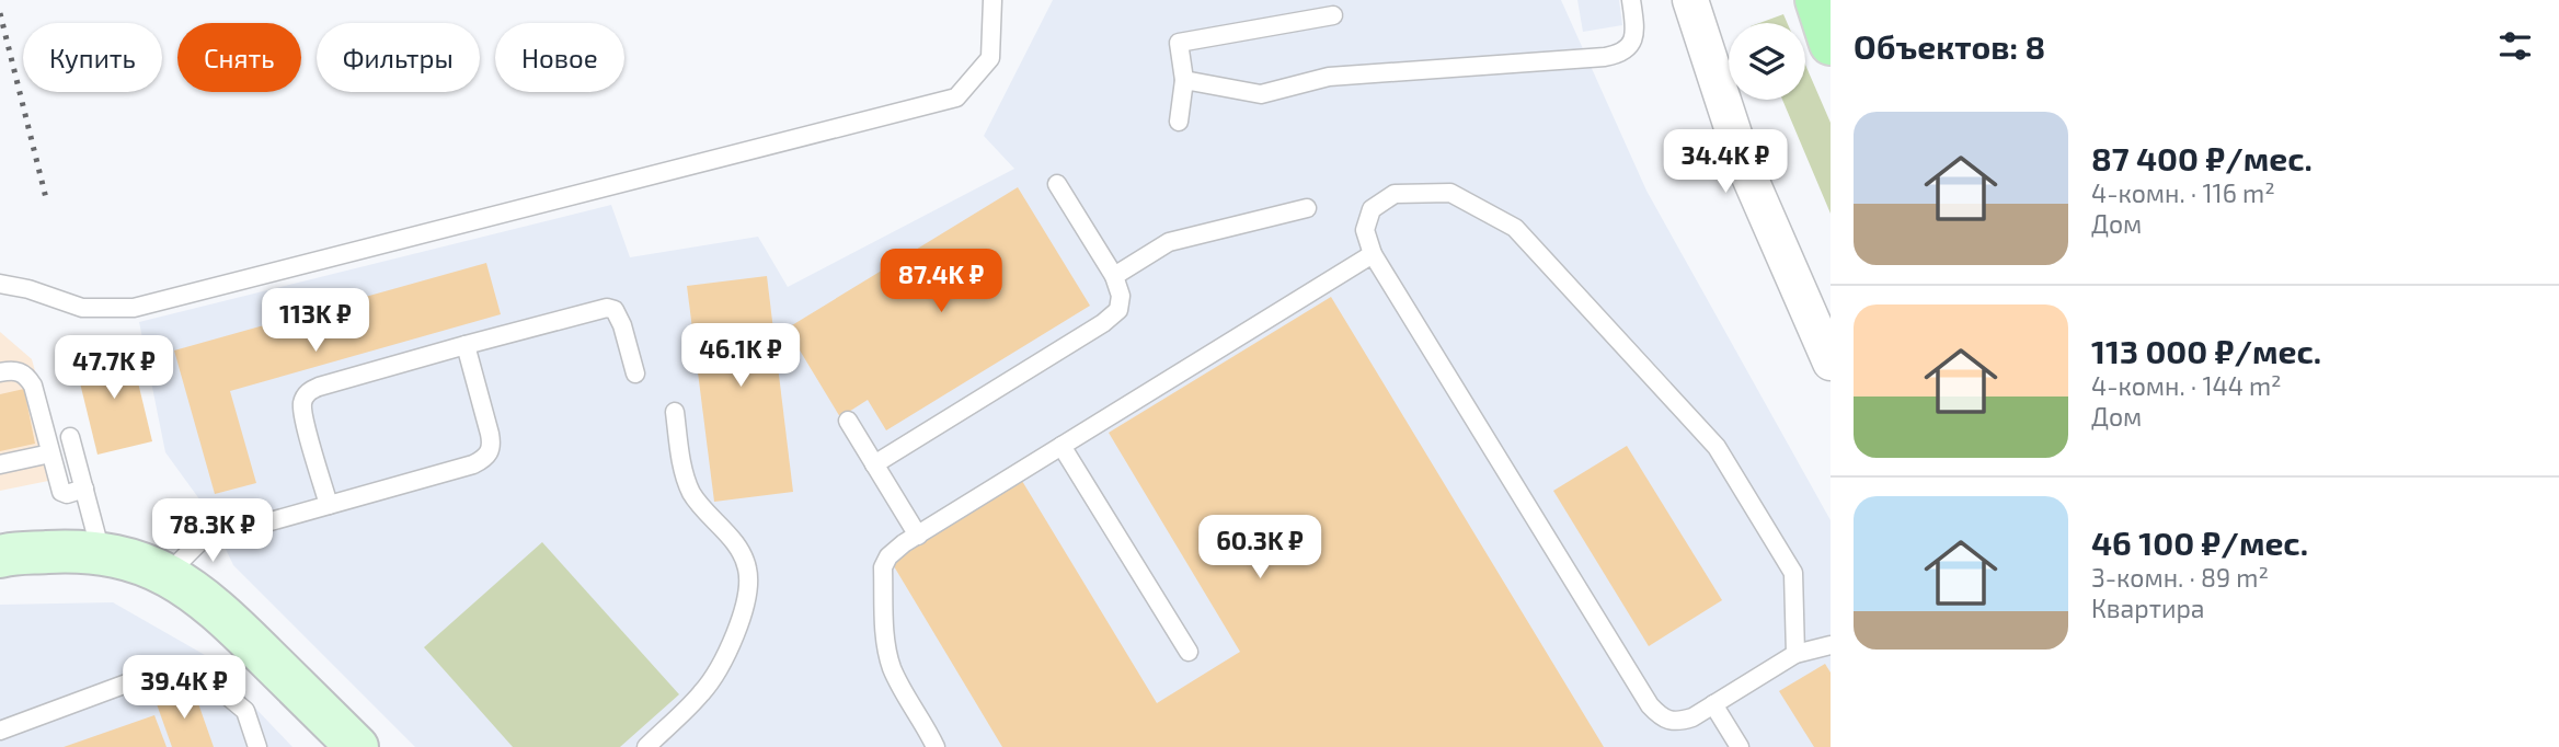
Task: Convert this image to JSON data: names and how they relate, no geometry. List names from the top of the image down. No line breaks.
{"page":{"heading":"Объектов: 8","chip":["Купить","Снять","Фильтры","Новое"],"list":[{"name":"87 400 ₽/мес.","note":"4-комн. · 116 m² · Дом"},{"name":"113 000 ₽/мес.","note":"4-комн. · 144 m² · Дом"},{"name":"46 100 ₽/мес.","note":"3-комн. · 89 m² · Квартира"}],"price":["34.4K ₽","87.4K ₽","113K ₽","46.1K ₽","47.7K ₽","78.3K ₽","60.3K ₽","39.4K ₽"]}}
